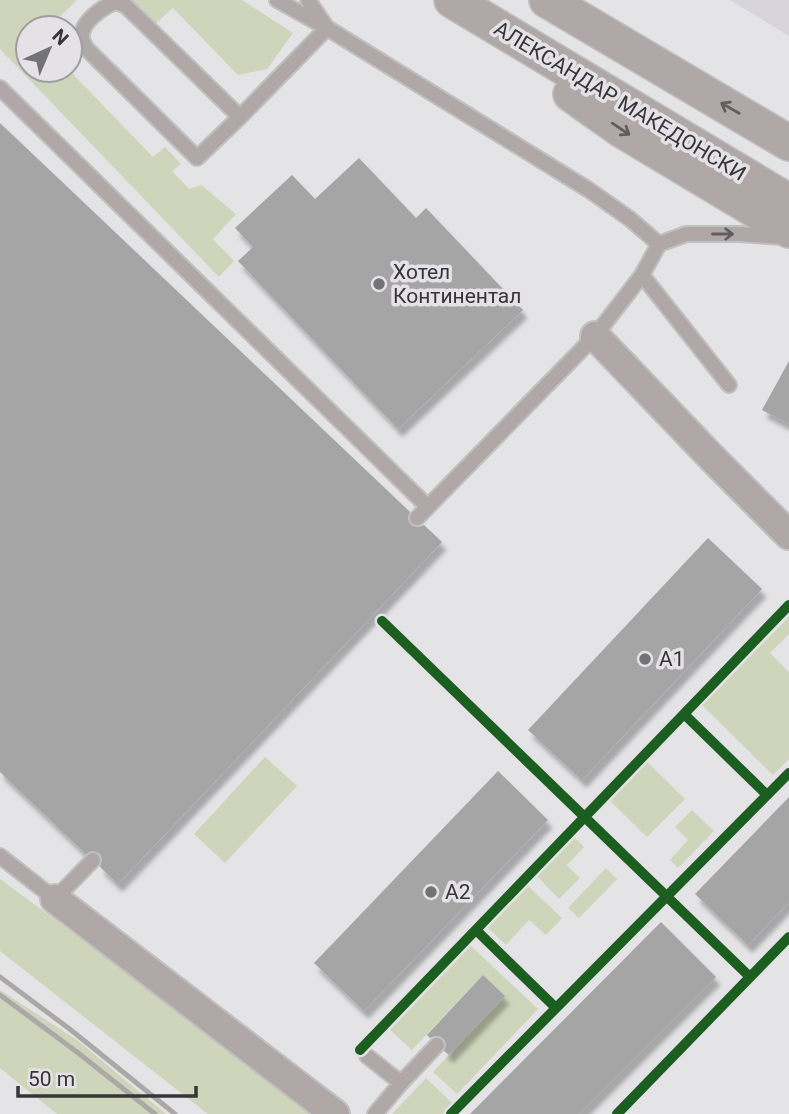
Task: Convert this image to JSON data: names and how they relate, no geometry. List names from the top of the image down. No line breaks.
{"streets":{"street":["АЛЕКСАНДАР МАКЕДОНСКИ"]},"places":["Хотел Континентал","А1","А2"],"scale_bar":"50 m","north":"top right"}
